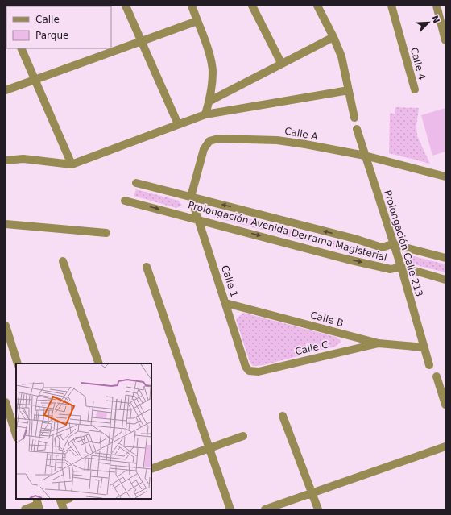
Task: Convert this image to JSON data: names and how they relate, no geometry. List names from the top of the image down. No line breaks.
{"streets":{"street":["Calle 4","Calle A","Prolongación Avenida Derrama Magisterial","Prolongación Calle 213","Calle 1","Calle B","Calle C"]},"crossings":[["Calle A","Prolongación Avenida Derrama Magisterial"],["Calle A","Prolongación Calle 213"],["Calle A","Calle 1"],["Prolongación Avenida Derrama Magisterial","Prolongación Calle 213"],["Prolongación Avenida Derrama Magisterial","Calle 1"],["Prolongación Calle 213","Calle B"],["Calle 1","Calle B"],["Calle 1","Calle C"],["Calle B","Calle C"]],"legend":["Calle","Parque"],"north":"top right"}
